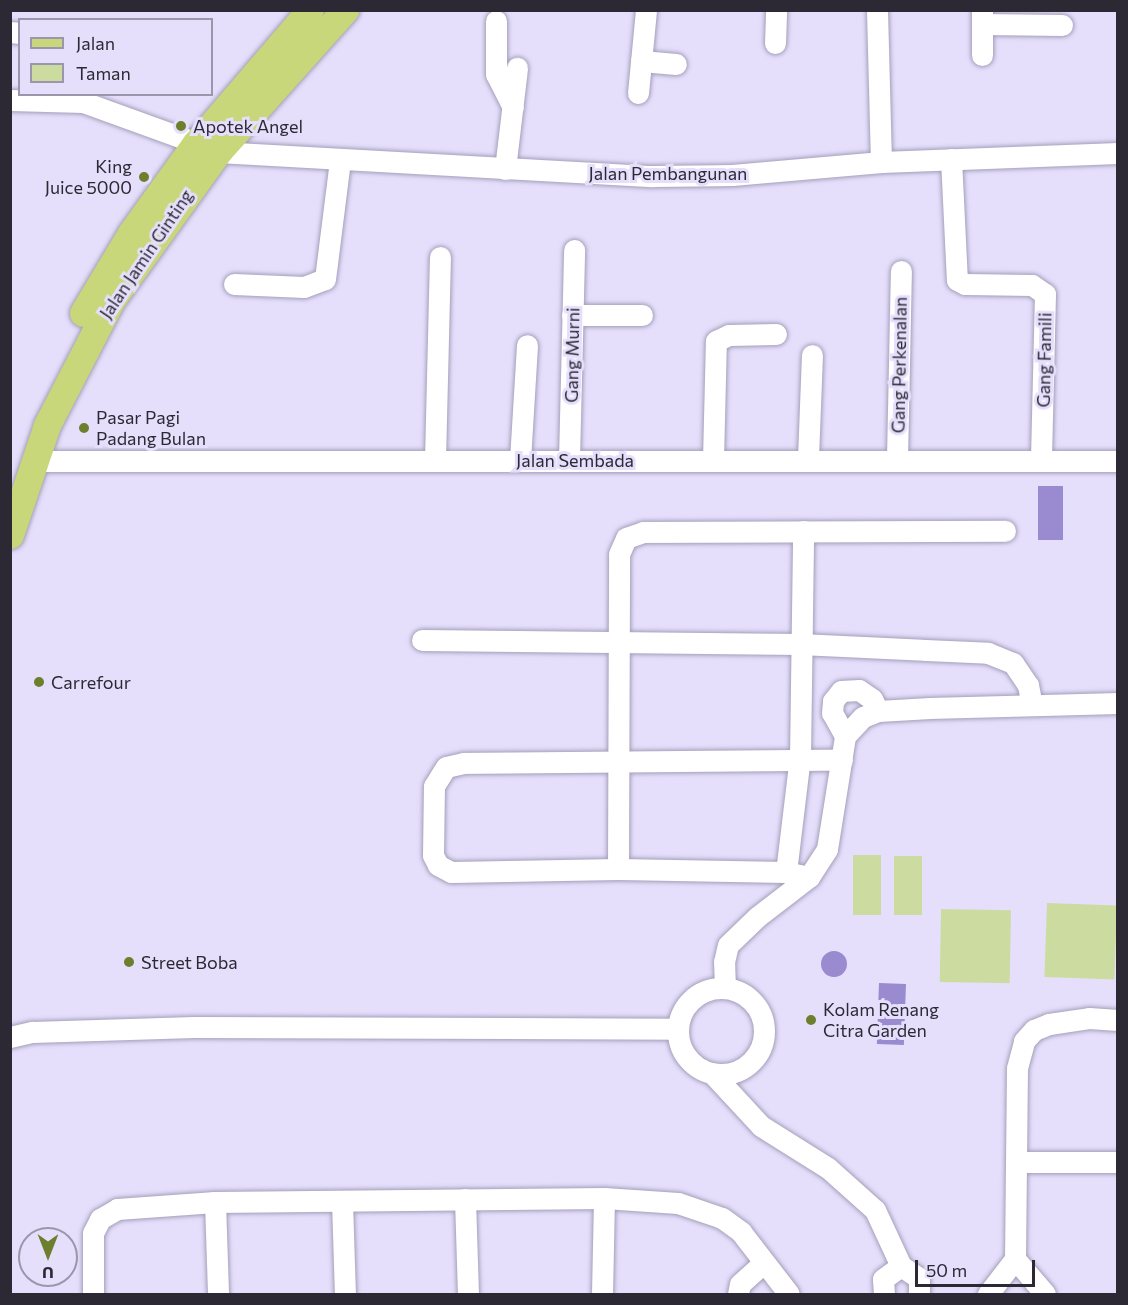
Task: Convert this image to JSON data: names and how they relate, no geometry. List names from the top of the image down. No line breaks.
{"streets":{"main road":["Jalan Jamin Ginting"],"street":["Jalan Pembangunan","Gang Murni","Gang Famili","Gang Perkenalan","Jalan Sembada"]},"crossings":[["Jalan Pembangunan","Jalan Jamin Ginting"],["Jalan Pembangunan","Gang Famili"],["Jalan Jamin Ginting","Jalan Sembada"],["Gang Murni","Jalan Sembada"],["Gang Famili","Jalan Sembada"],["Gang Perkenalan","Jalan Sembada"]],"places":["Apotek Angel","King Juice 5000","Pasar Pagi Padang Bulan","Carrefour","Street Boba","Kolam Renang Citra Garden"],"legend":["Jalan","Taman"],"scale_bar":"50 m","north":"bottom"}
